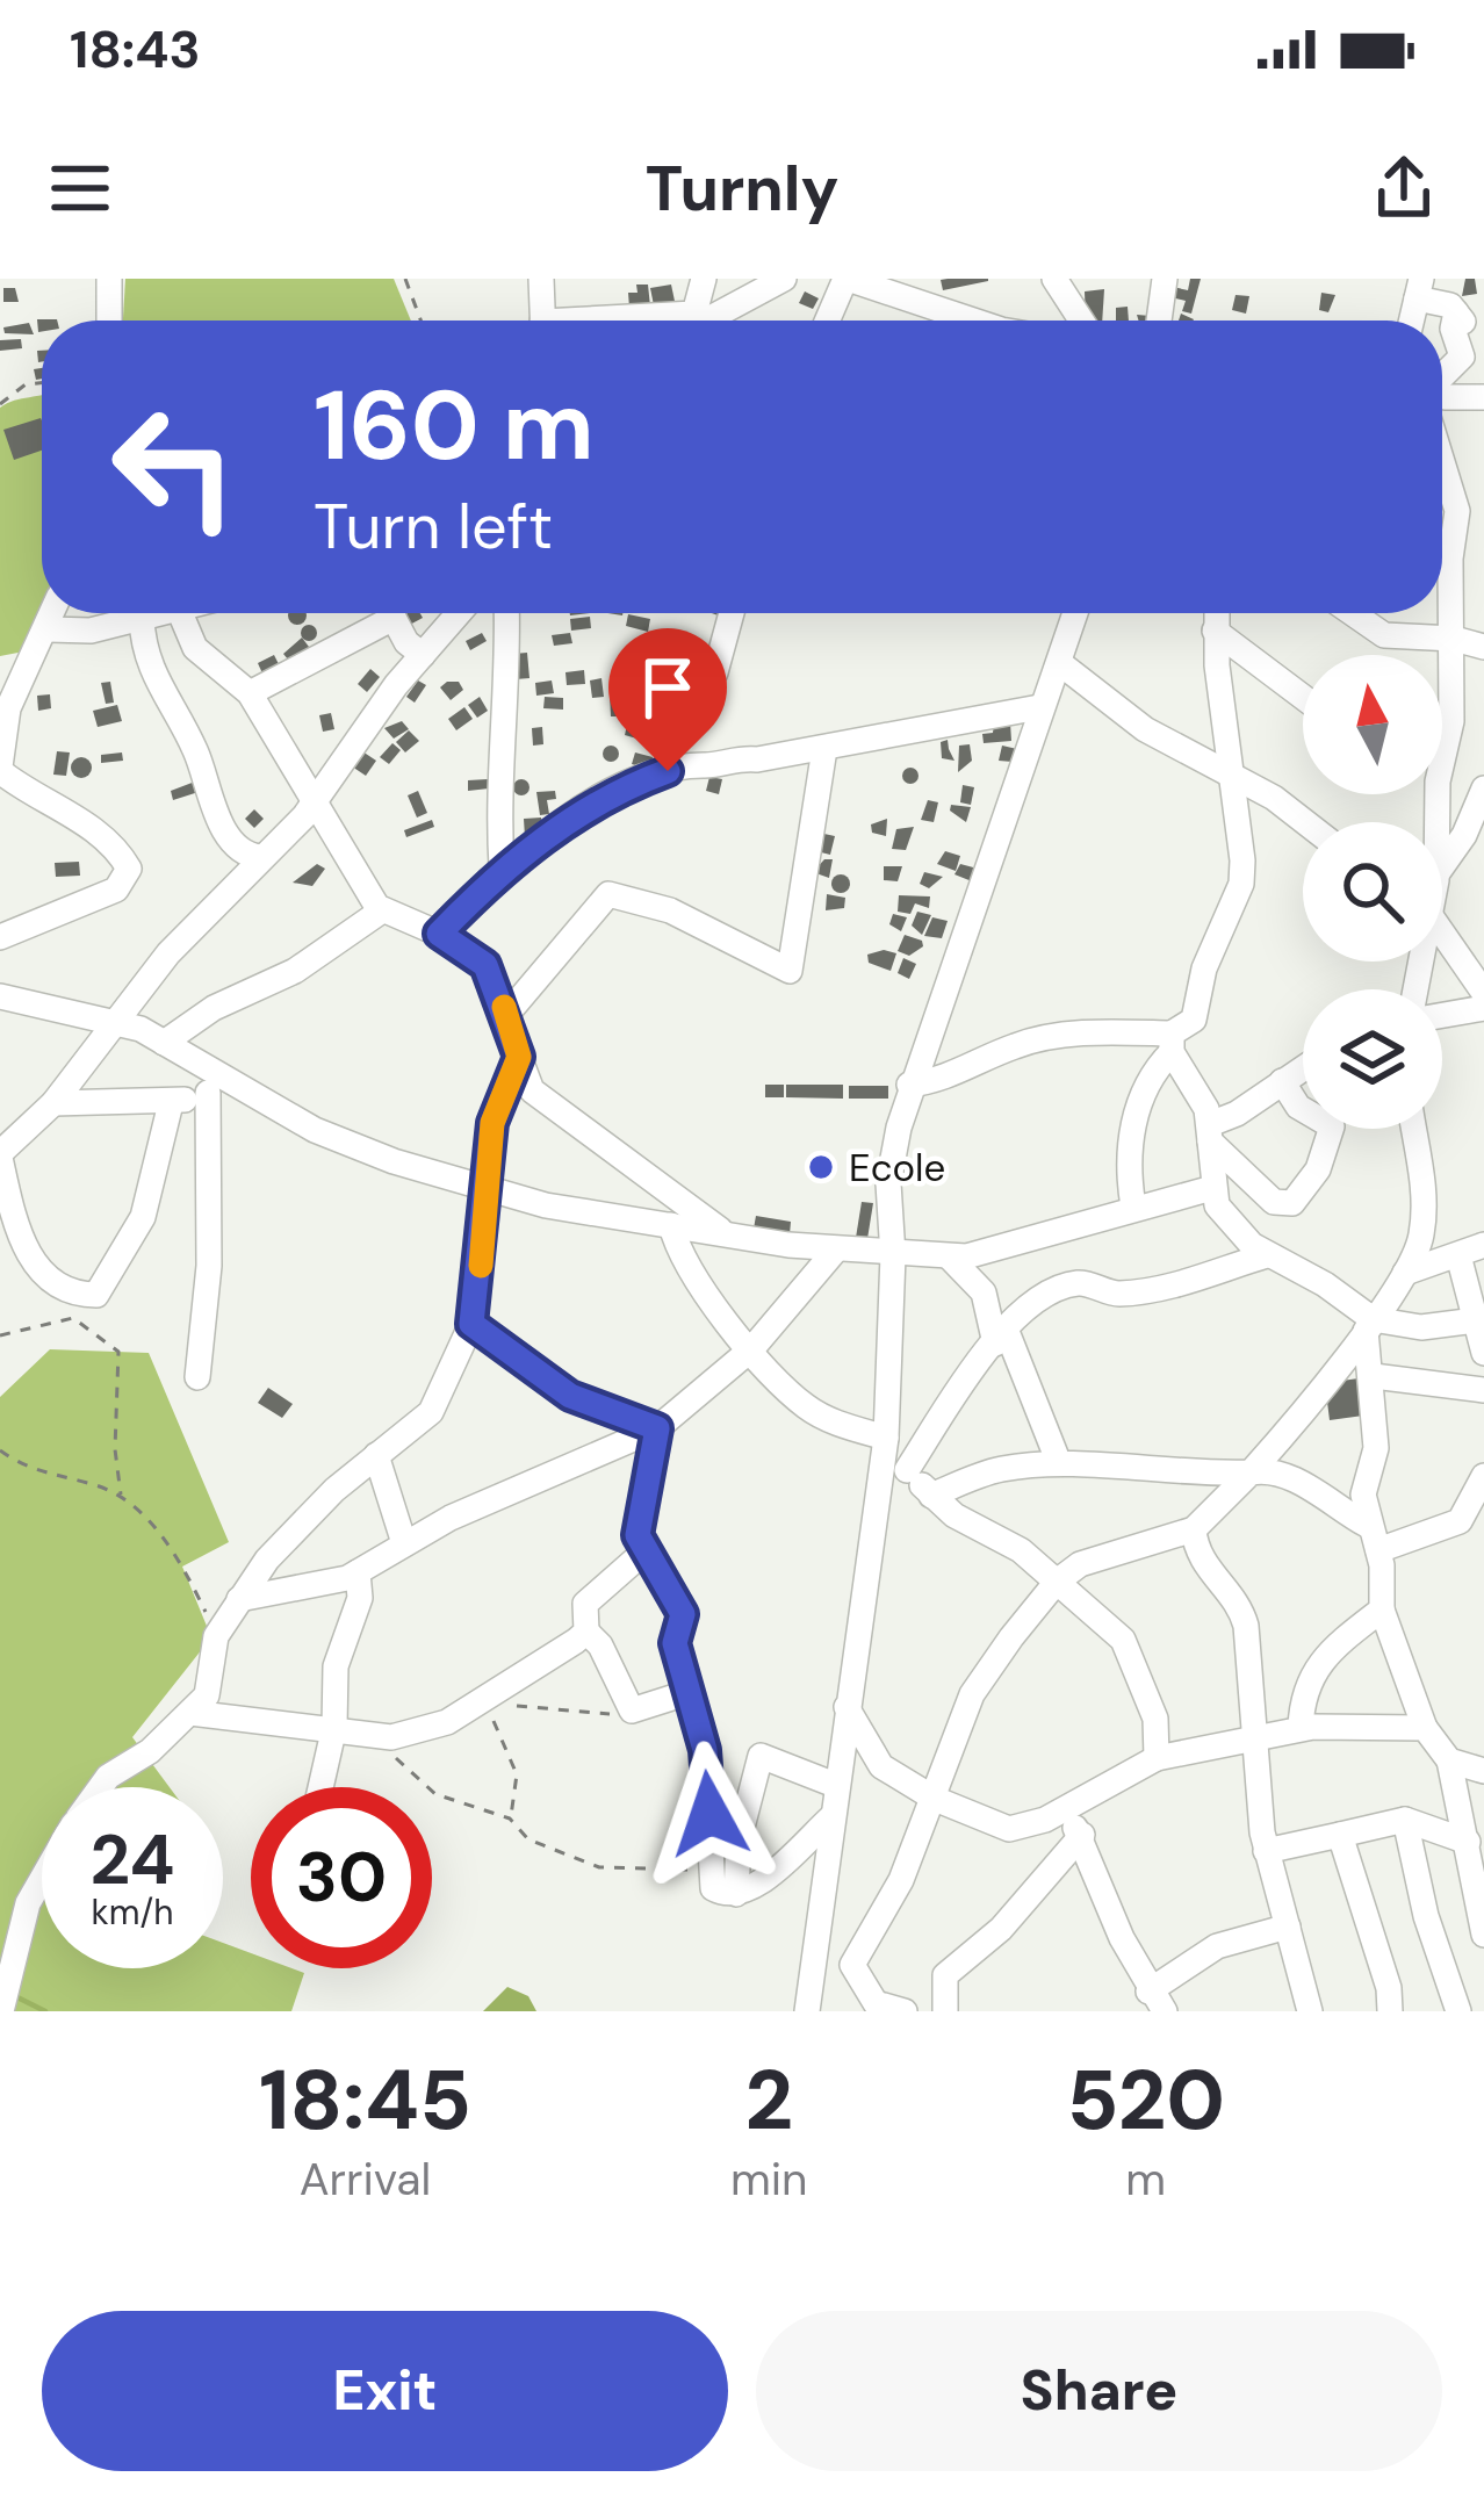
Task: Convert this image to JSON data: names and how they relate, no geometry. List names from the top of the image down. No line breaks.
{"places":["Ecole"],"north":"top","page":{"status":"18:43","header":"Turnly","turn":["160 m","Turn left"],"speed":"24 km/h","limit":"30","eta":["18:45","Arrival","2","min","520","m"],"buttons":["Exit","Share"]}}
